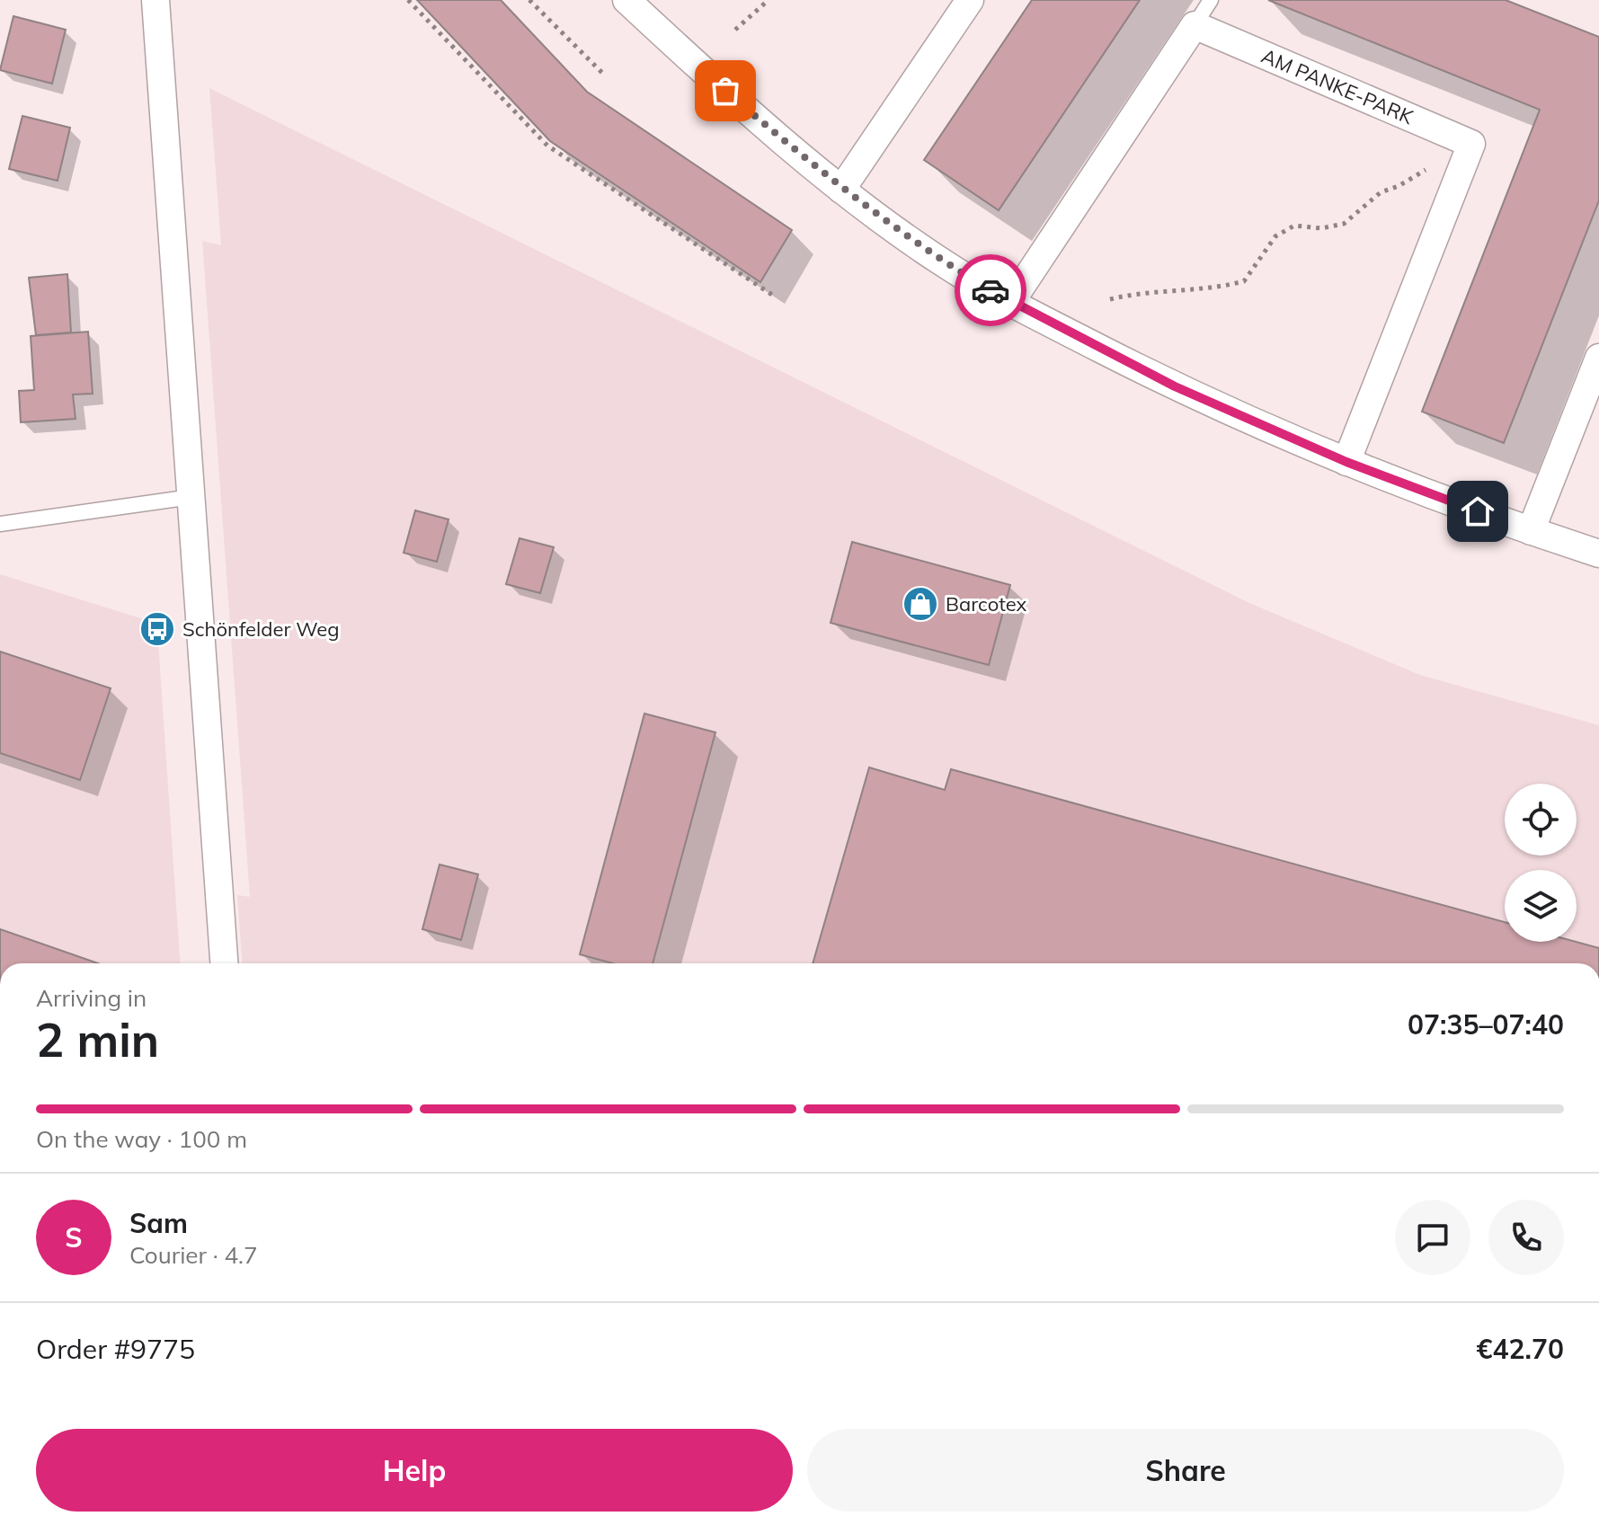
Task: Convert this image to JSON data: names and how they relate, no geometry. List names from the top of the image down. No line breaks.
{"streets":{"street":["AM PANKE-PARK"]},"places":{"shop":["Barcotex"],"bus stop":["Schönfelder Weg"]},"page":{"heading":["2 min","Arriving in","07:35–07:40"],"panel":["Sam","Courier · 4.7","Order #9775","€42.70"],"bar":"On the way · 100 m","round":"S","buttons":["Help","Share"]}}
